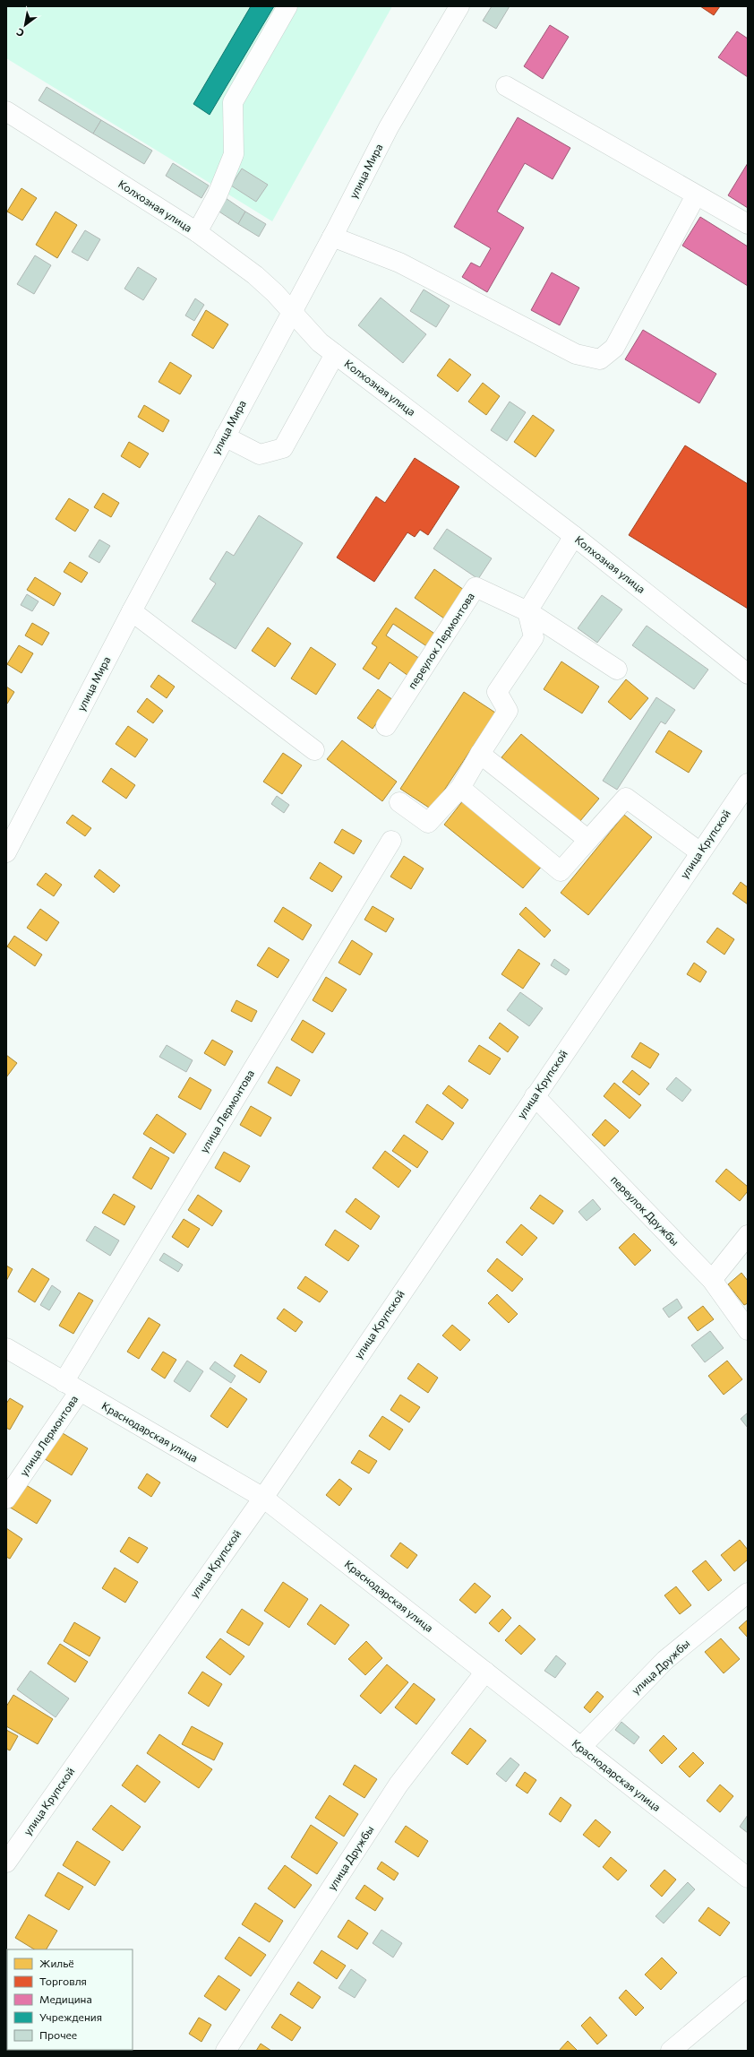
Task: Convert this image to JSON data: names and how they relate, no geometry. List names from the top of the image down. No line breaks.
{"streets":{"street":["улица Мира","Колхозная улица","переулок Лермонтова","улица Крупской","улица Лермонтова","переулок Дружбы","Краснодарская улица","улица Дружбы"]},"crossings":[["улица Мира","Колхозная улица"],["улица Крупской","переулок Дружбы"],["улица Крупской","Краснодарская улица"],["улица Лермонтова","Краснодарская улица"],["Краснодарская улица","улица Дружбы"]],"legend":["Жильё","Торговля","Медицина","Учреждения","Прочее"],"north":"bottom left"}
